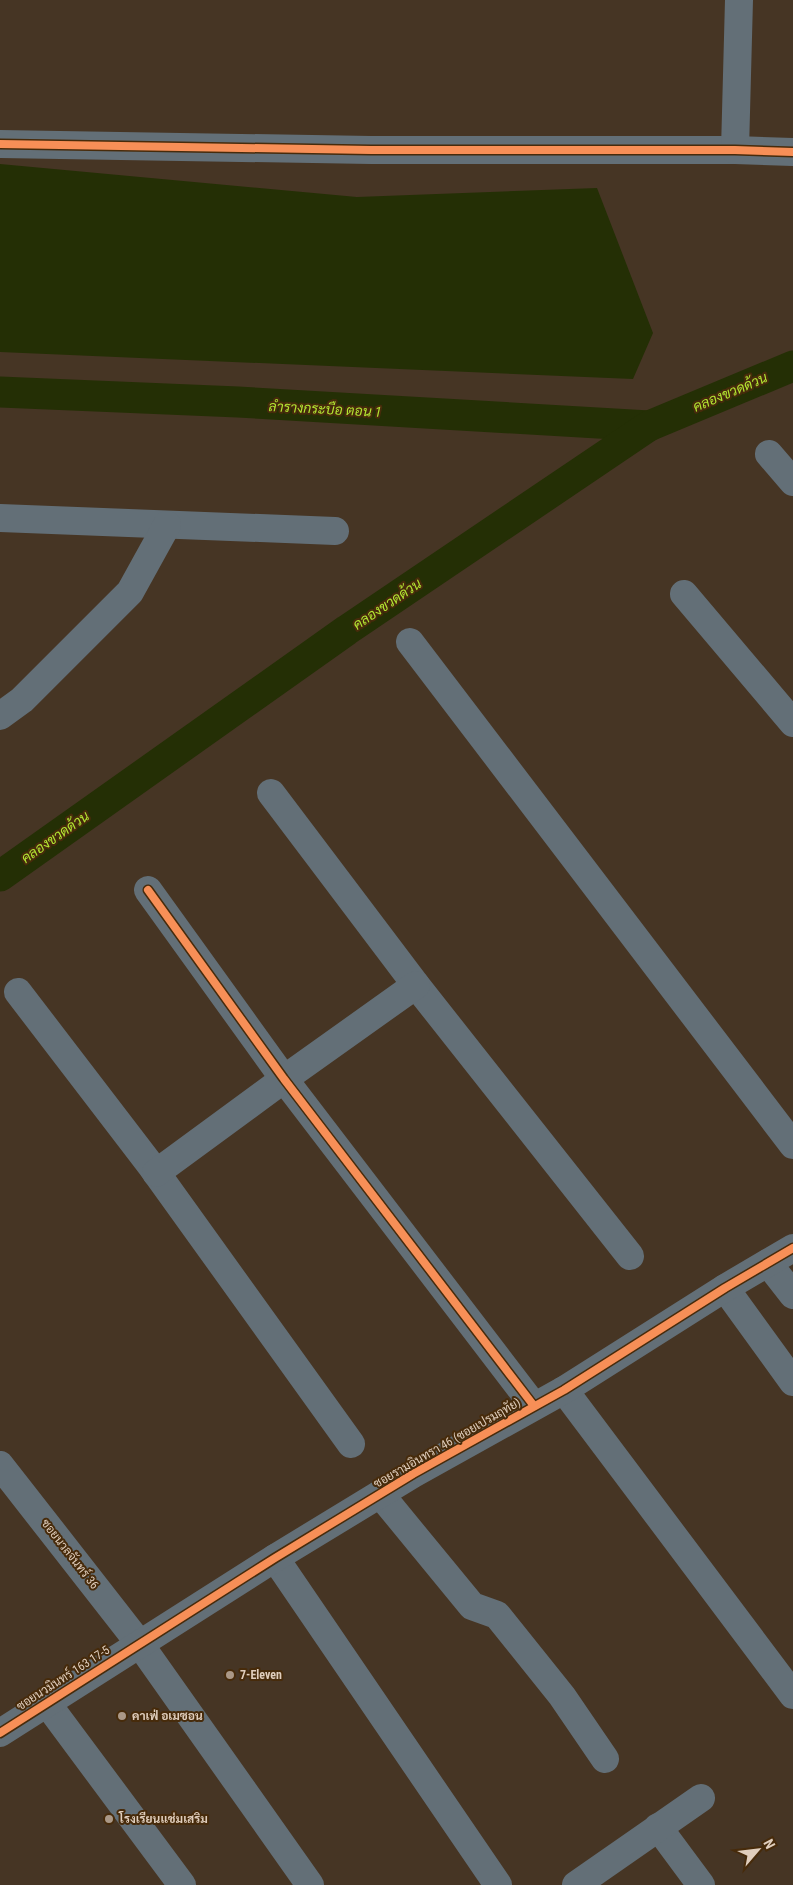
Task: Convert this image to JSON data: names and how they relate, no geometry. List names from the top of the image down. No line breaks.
{"streets":{"street":["ซอยรามอินทรา 46 (ซอยเปรมฤทัย)","ซอยนวลจันทร์ 36","ซอยนวมินทร์ 163 17-5"]},"crossings":[["ซอยรามอินทรา 46 (ซอยเปรมฤทัย)","ซอยนวลจันทร์ 36"],["ซอยรามอินทรา 46 (ซอยเปรมฤทัย)","ซอยนวมินทร์ 163 17-5"],["ซอยนวลจันทร์ 36","ซอยนวมินทร์ 163 17-5"]],"water":["คลองขวดด้วน","ลำรางกระบือ ตอน 1"],"places":["7-Eleven","คาเฟ่ อเมซอน","โรงเรียนแช่มเสริม"],"north":"top right"}
